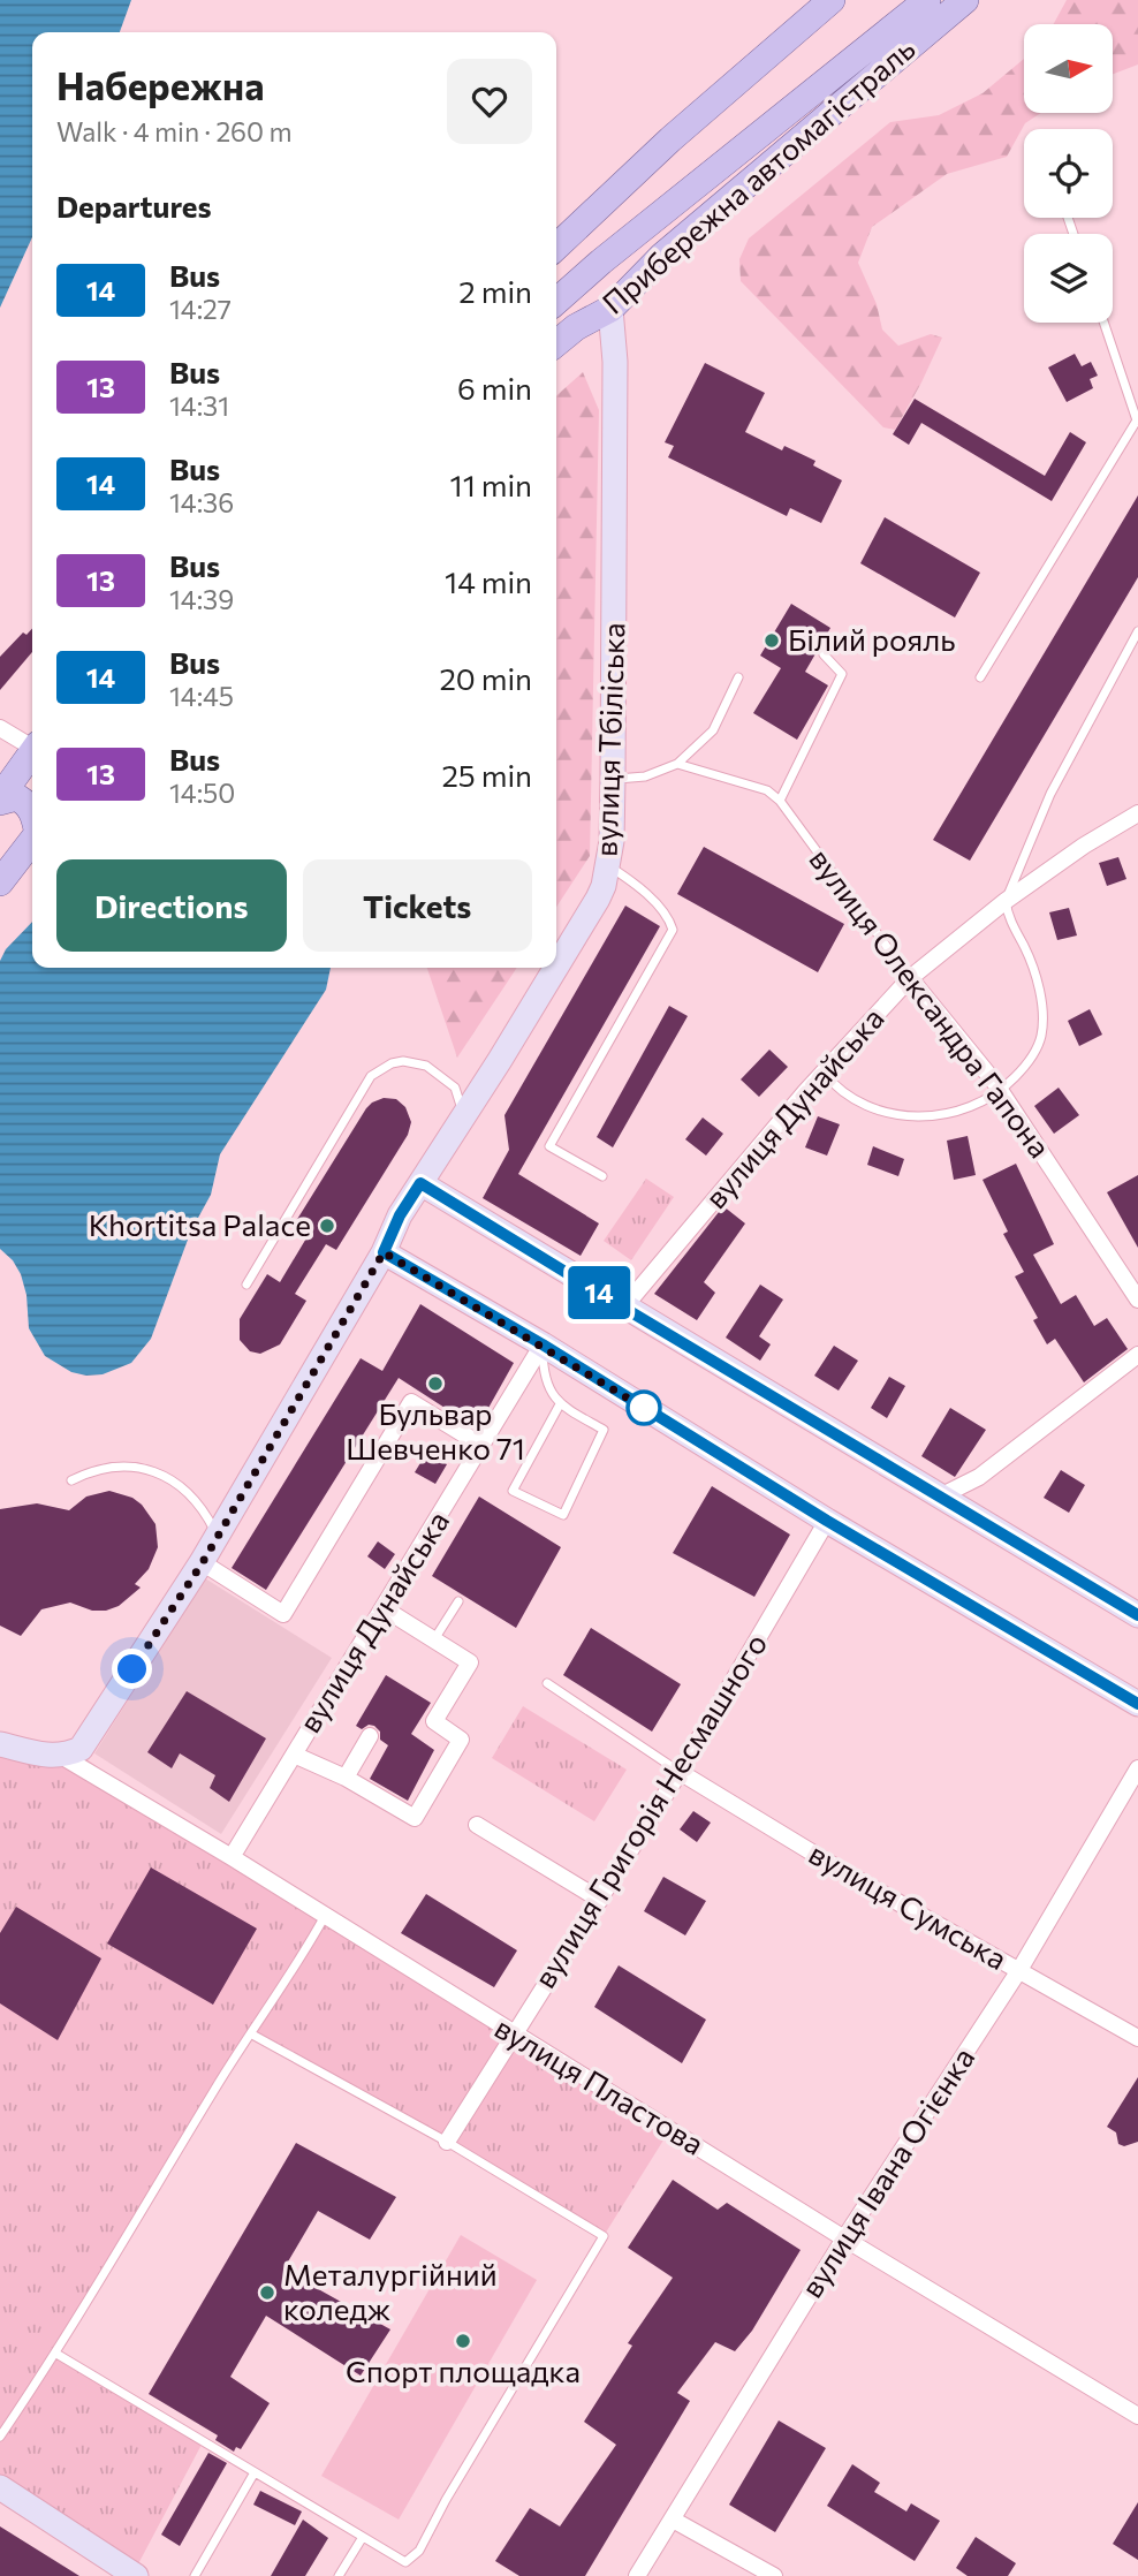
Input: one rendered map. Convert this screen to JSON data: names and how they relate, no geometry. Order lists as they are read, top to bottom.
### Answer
{
  "streets": {
    "main road": ["Прибережна автомагістраль"],
    "street": [
      "вулиця Тбіліська",
      "вулиця Олександра Гапона",
      "вулиця Дунайська",
      "вулиця Григорія Несмашного",
      "вулиця Сумська",
      "вулиця Пластова",
      "вулиця Івана Огієнка"
    ]
  },
  "crossings": [
    ["Прибережна автомагістраль", "вулиця Тбіліська"],
    ["вулиця Тбіліська", "вулиця Пластова"],
    ["вулиця Олександра Гапона", "вулиця Дунайська"],
    ["вулиця Дунайська", "вулиця Пластова"],
    ["вулиця Григорія Несмашного", "вулиця Сумська"],
    ["вулиця Григорія Несмашного", "вулиця Пластова"],
    ["вулиця Сумська", "вулиця Івана Огієнка"],
    ["вулиця Пластова", "вулиця Івана Огієнка"]
  ],
  "places": [
    "Білий рояль",
    "Khortitsa Palace",
    "Бульвар Шевченко 71",
    "Металургійний коледж",
    "Спорт площадка"
  ],
  "lines": ["bus line 14"],
  "north": "right",
  "page": {
    "on_map": "14",
    "heading": [
      ["Набережна", "Walk · 4 min · 260 m"],
      "Departures"
    ],
    "list": [
      {
        "mark": "14",
        "name": "Bus",
        "note": "14:27",
        "value": "2 min"
      },
      {
        "mark": "13",
        "name": "Bus",
        "note": "14:31",
        "value": "6 min"
      },
      {
        "mark": "14",
        "name": "Bus",
        "note": "14:36",
        "value": "11 min"
      },
      {
        "mark": "13",
        "name": "Bus",
        "note": "14:39",
        "value": "14 min"
      },
      {
        "mark": "14",
        "name": "Bus",
        "note": "14:45",
        "value": "20 min"
      },
      {
        "mark": "13",
        "name": "Bus",
        "note": "14:50",
        "value": "25 min"
      }
    ],
    "buttons": ["Directions", "Tickets"]
  }
}
